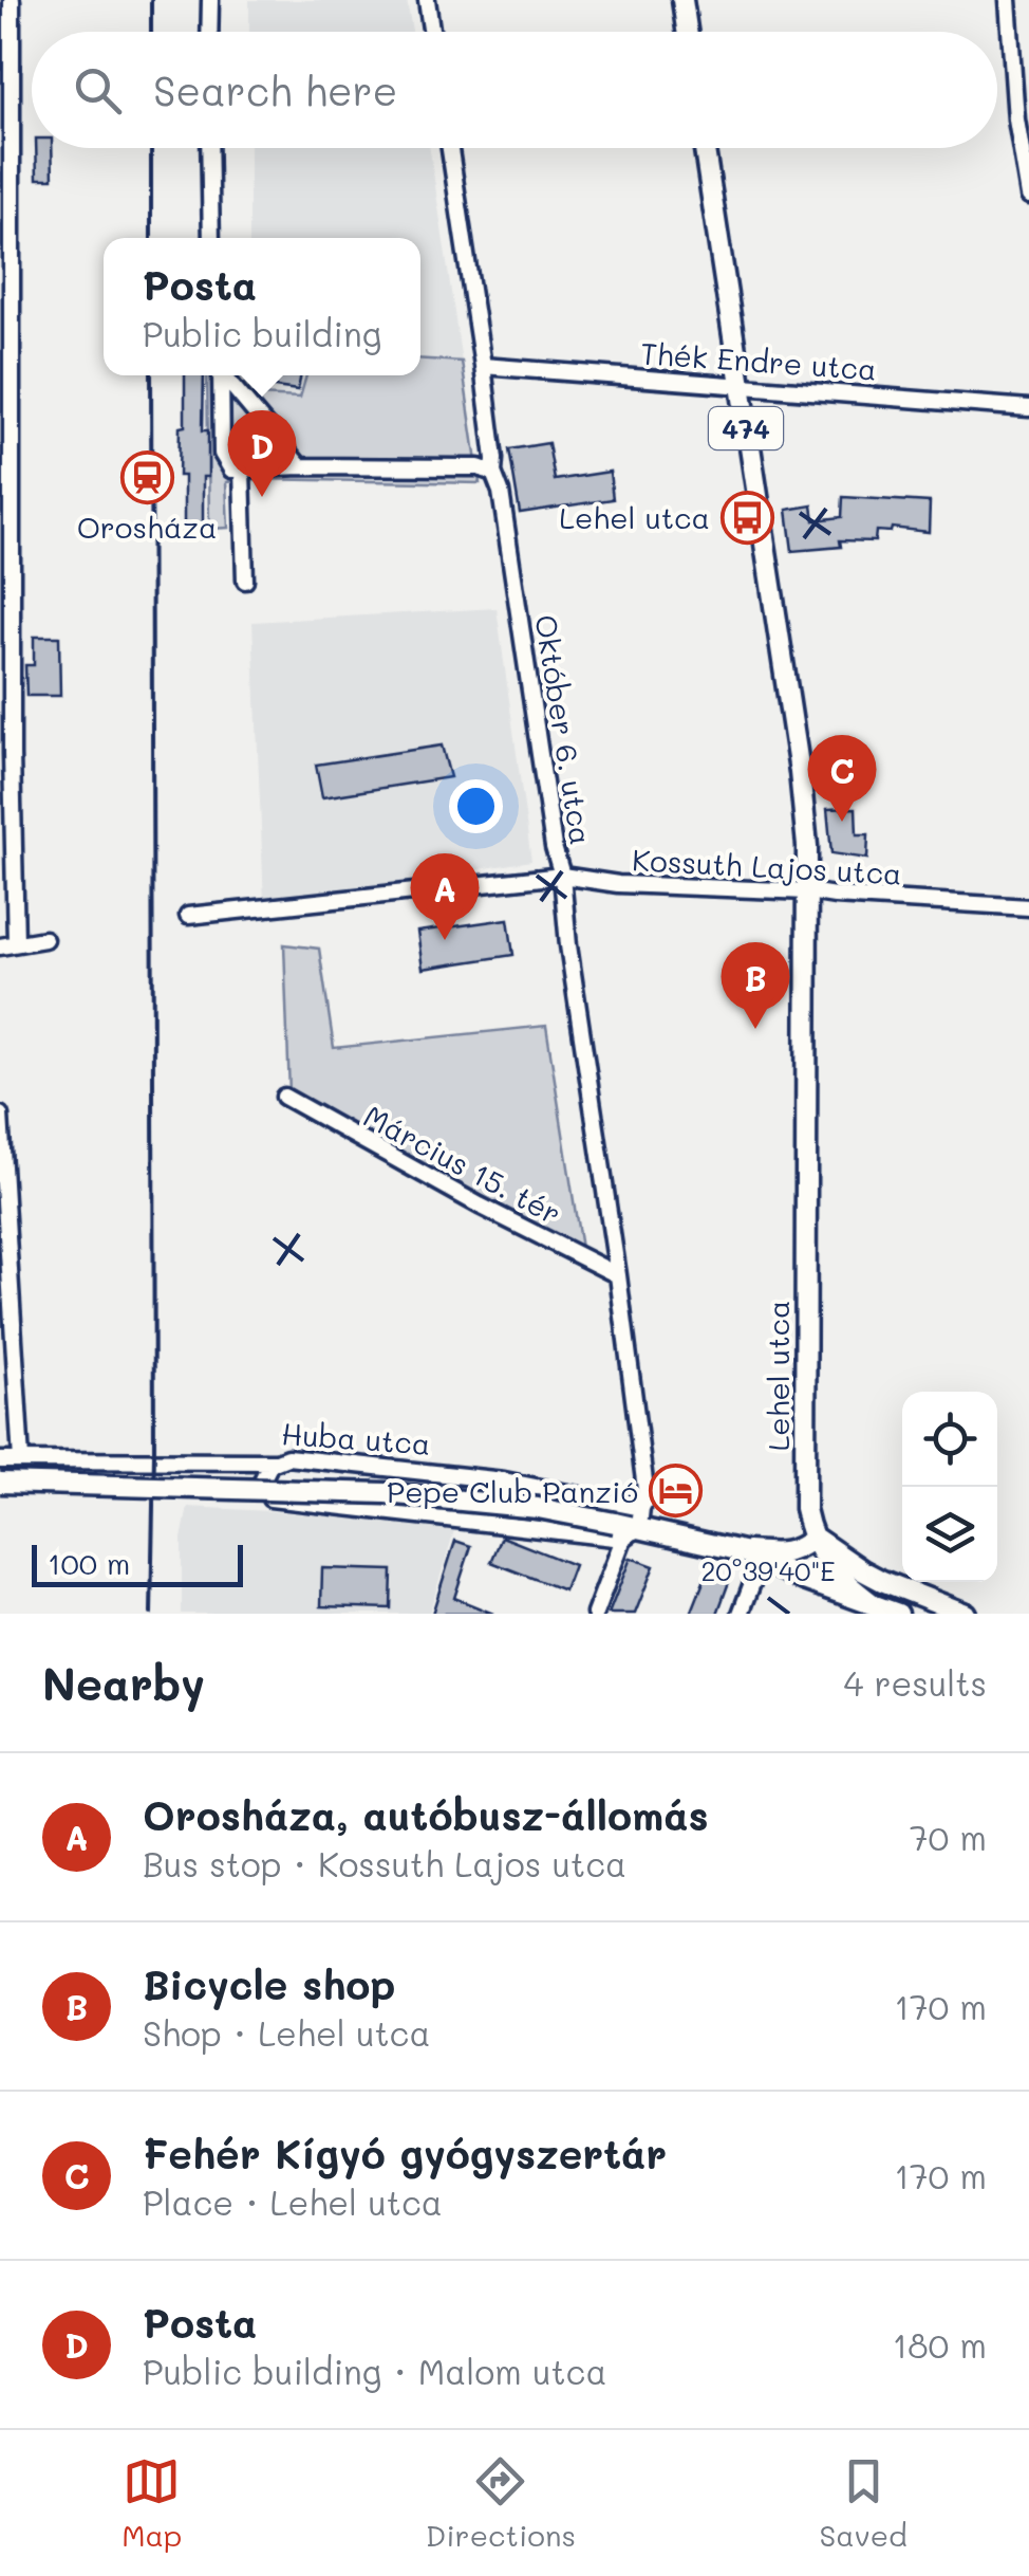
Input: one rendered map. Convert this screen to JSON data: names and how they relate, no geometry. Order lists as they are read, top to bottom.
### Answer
{
  "streets": {
    "main road": ["474", "Lehel utca", "Huba utca"],
    "street": [
      "Thék Endre utca",
      "Október 6. utca",
      "Kossuth Lajos utca",
      "Március 15. tér"
    ]
  },
  "crossings": [
    ["Thék Endre utca", "Október 6. utca"],
    ["Thék Endre utca", "Lehel utca"],
    ["Október 6. utca", "Kossuth Lajos utca"],
    ["Október 6. utca", "Március 15. tér"],
    ["Október 6. utca", "Huba utca"],
    ["Kossuth Lajos utca", "Lehel utca"],
    ["Lehel utca", "Huba utca"]
  ],
  "places": {
    "station": ["Orosháza"],
    "bus stop": ["Lehel utca"],
    "hotel": ["Pepe Club Panzió"]
  },
  "scale_bar": "100 m",
  "page": {
    "search": "Search here",
    "popup": ["Posta", "Public building"],
    "pins": [
      "D",
      "C",
      "A",
      "B"
    ],
    "scale": "100 m",
    "heading": ["Nearby", "4 results"],
    "list": [
      {
        "mark": "A",
        "name": "Orosháza, autóbusz-állomás",
        "note": "Bus stop · Kossuth Lajos utca",
        "value": "70 m"
      },
      {
        "mark": "B",
        "name": "Bicycle shop",
        "note": "Shop · Lehel utca",
        "value": "170 m"
      },
      {
        "mark": "C",
        "name": "Fehér Kígyó gyógyszertár",
        "note": "Place · Lehel utca",
        "value": "170 m"
      },
      {
        "mark": "D",
        "name": "Posta",
        "note": "Public building · Malom utca",
        "value": "180 m"
      }
    ],
    "nav": ["Map", "Directions", "Saved"]
  },
  "coordinates": ["20°39'40\"E"]
}
